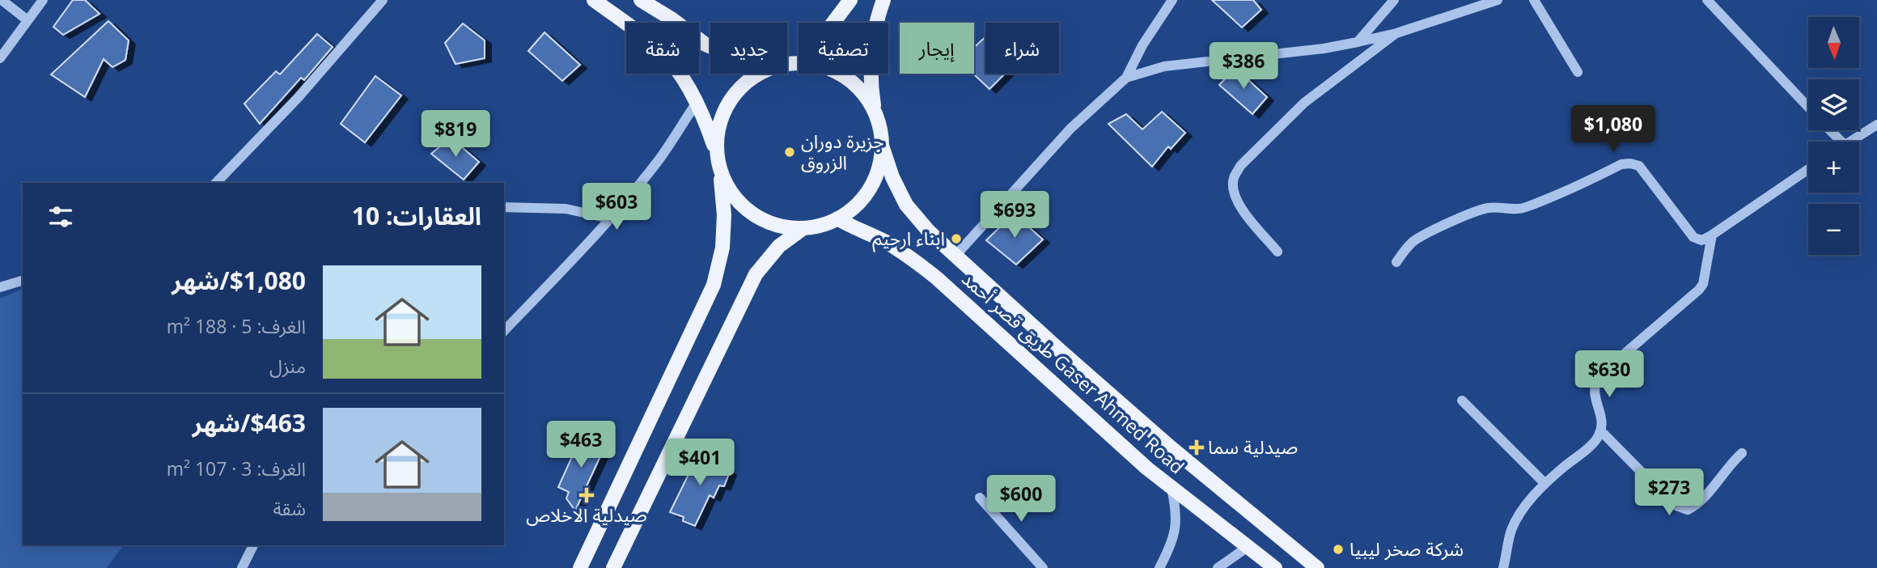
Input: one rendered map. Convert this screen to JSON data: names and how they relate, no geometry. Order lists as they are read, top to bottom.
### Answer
{
  "streets": {
    "main road": ["طريق قصر أحمد Gaser Ahmed Road"]
  },
  "places": {
    "other": ["جزيرة دوران الزروق", "ابناء ارحيم", "شركة صخر ليبيا"],
    "health": ["صيدلية سما", "صيدلية الاخلاص"]
  },
  "north": "bottom",
  "page": {
    "map_buttons": ["+", "−"],
    "chip": [
      "شراء",
      "إيجار",
      "تصفية",
      "جديد",
      "شقة"
    ],
    "price": [
      "$386",
      "$1,080",
      "$819",
      "$603",
      "$693",
      "$630",
      "$463",
      "$401",
      "$273",
      "$600"
    ],
    "heading": "العقارات: 10",
    "list": [
      {
        "name": "$1,080/شهر",
        "note": "الغرف: 5 · 188 m² · منزل"
      },
      {
        "name": "$463/شهر",
        "note": "الغرف: 3 · 107 m² · شقة"
      }
    ]
  }
}
